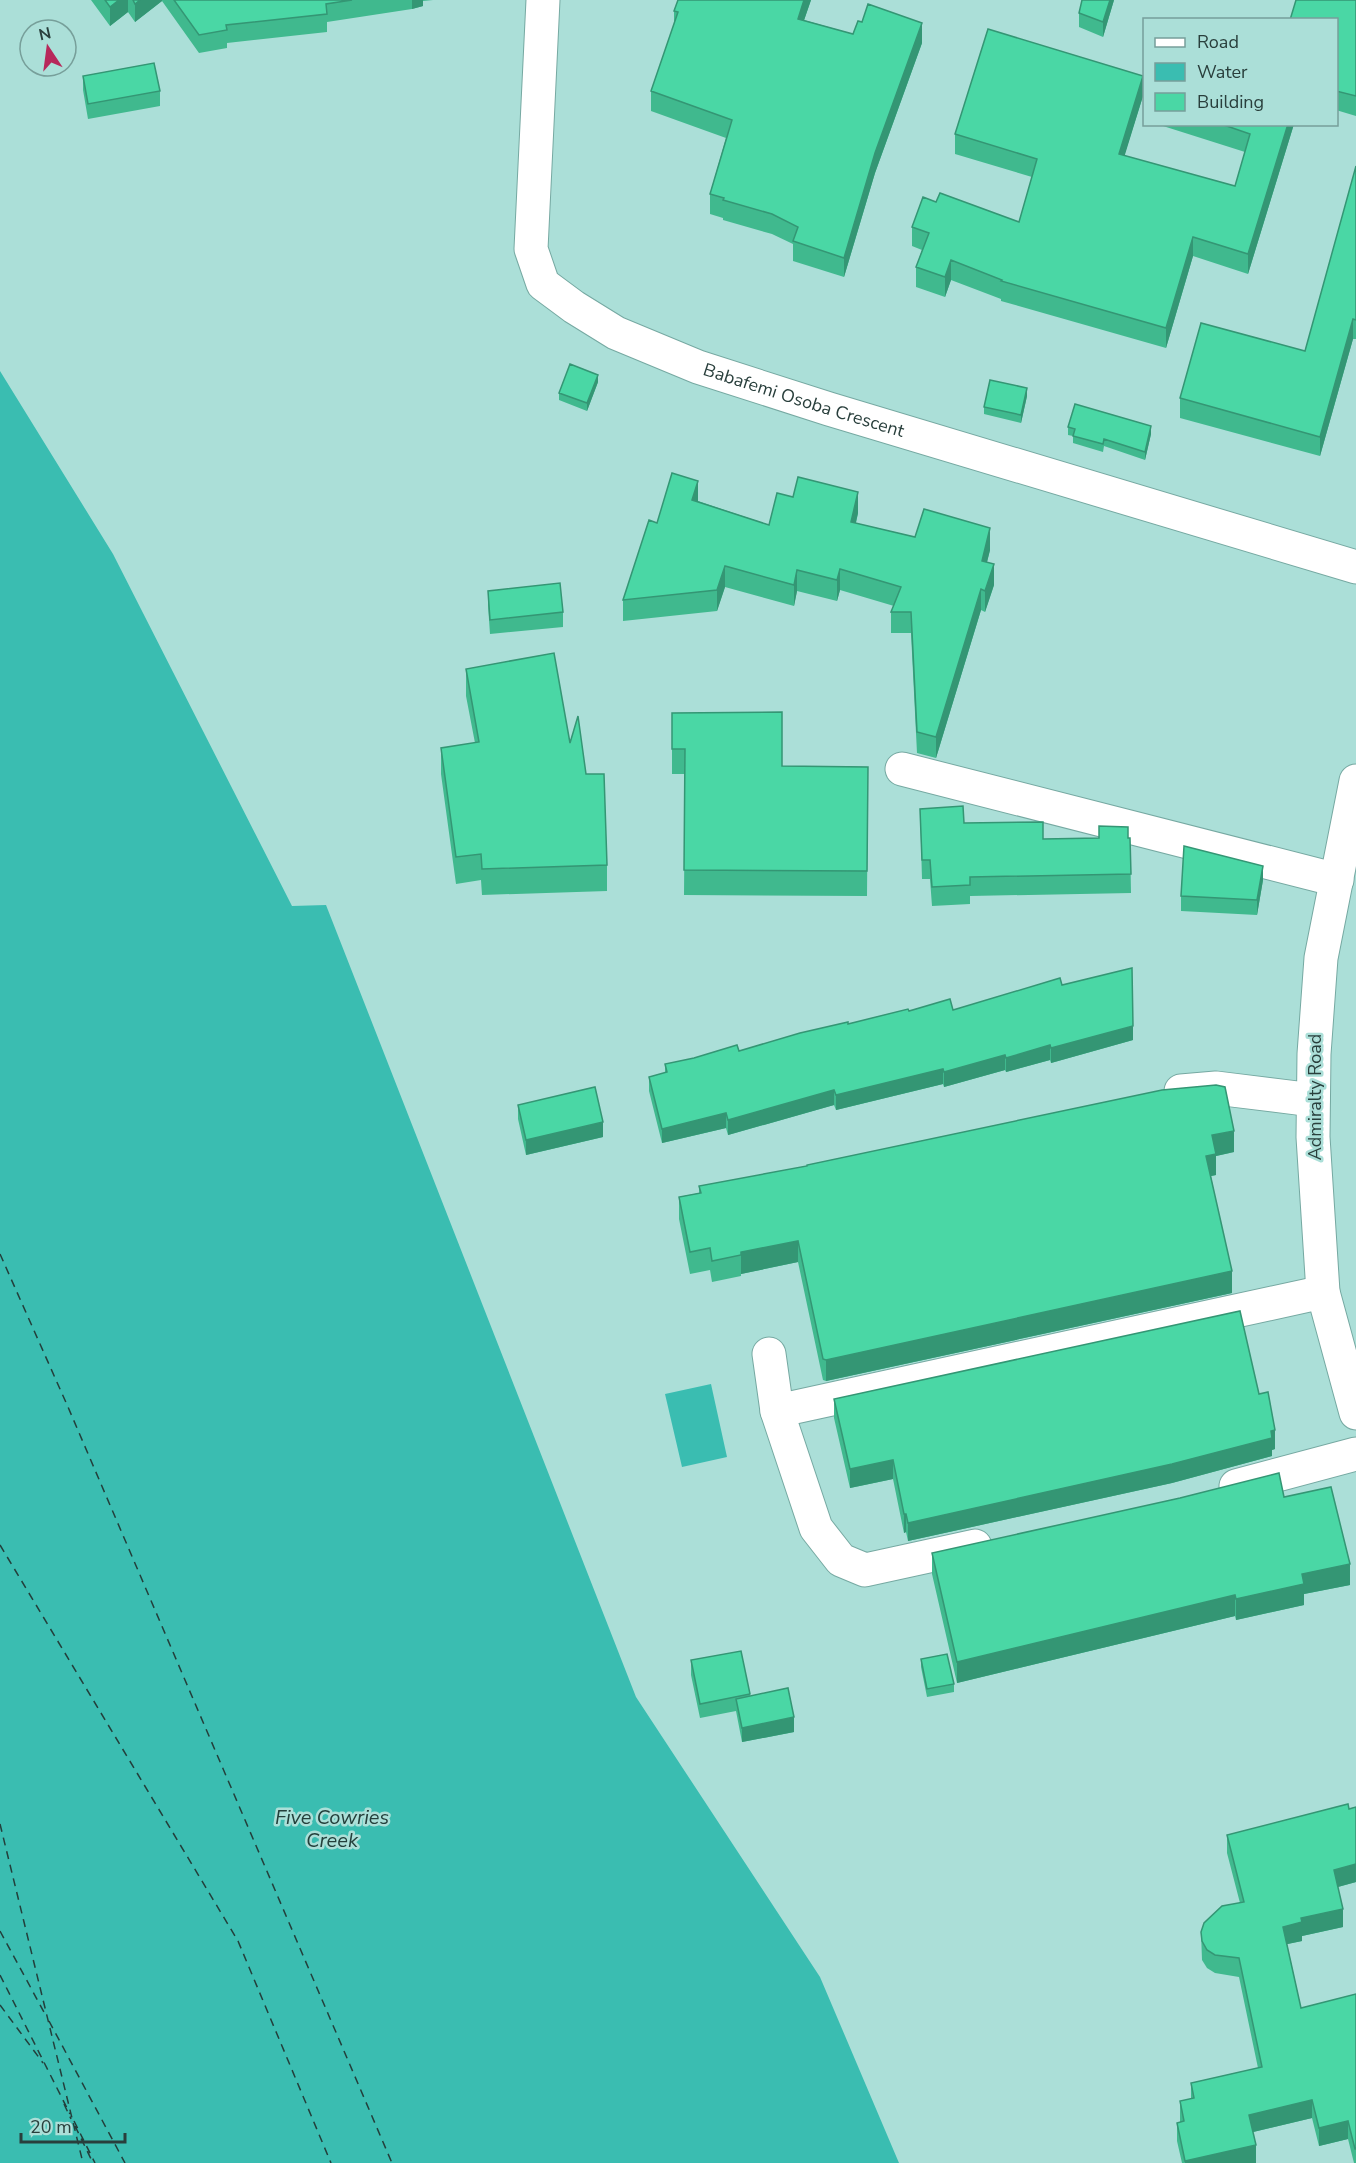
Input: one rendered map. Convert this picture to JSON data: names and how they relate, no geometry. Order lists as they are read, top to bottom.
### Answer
{
  "streets": {
    "street": ["Babafemi Osoba Crescent", "Admiralty Road"]
  },
  "water": ["Five Cowries Creek"],
  "legend": ["Road", "Water", "Building"],
  "scale_bar": "20 m",
  "north": "top"
}
